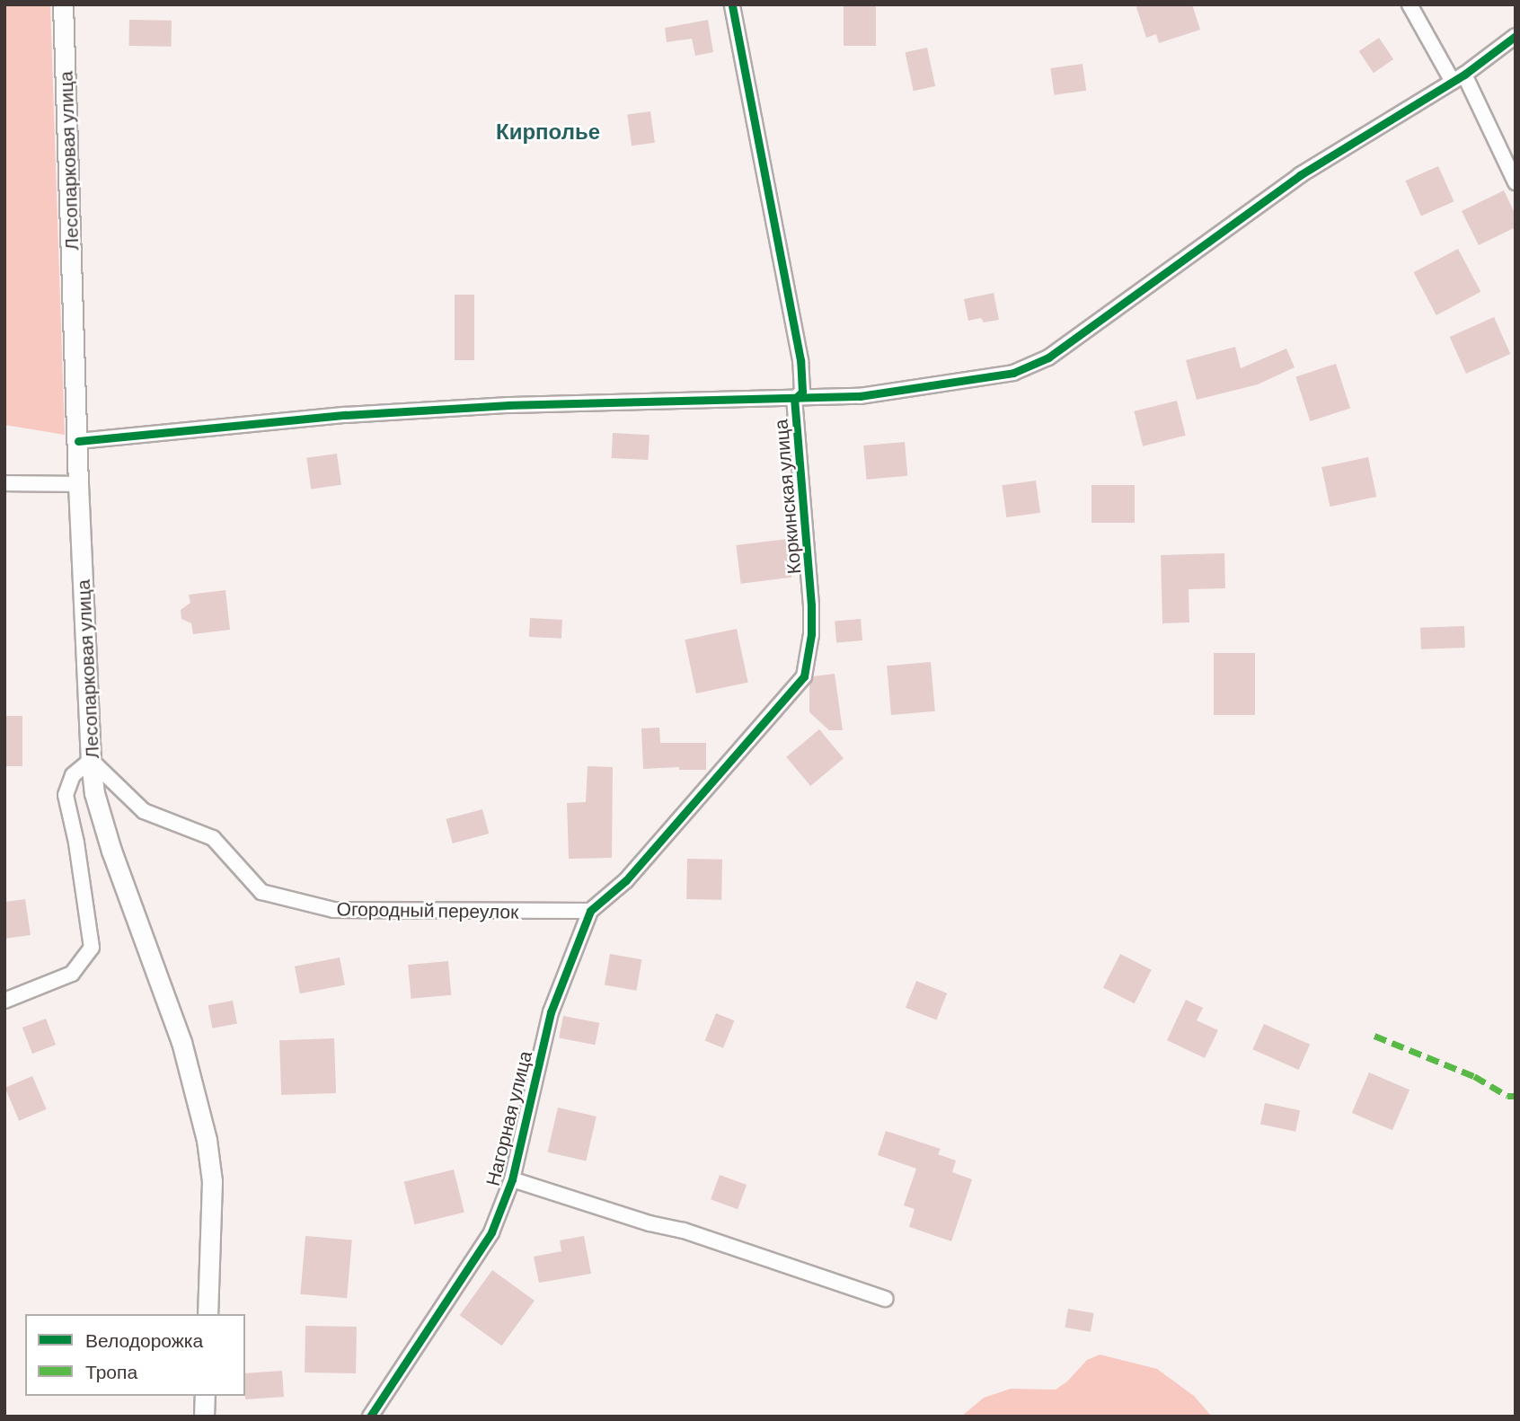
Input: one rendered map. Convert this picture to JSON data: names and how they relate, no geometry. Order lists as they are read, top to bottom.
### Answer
{
  "streets": {
    "street": [
      "Лесопарковая улица",
      "Коркинская улица",
      "Огородный переулок",
      "Нагорная улица"
    ]
  },
  "crossings": [
    ["Лесопарковая улица", "Огородный переулок"],
    ["Коркинская улица", "Огородный переулок"],
    ["Коркинская улица", "Нагорная улица"],
    ["Огородный переулок", "Нагорная улица"]
  ],
  "districts": ["Кирполье"],
  "legend": ["Велодорожка", "Тропа"]
}
